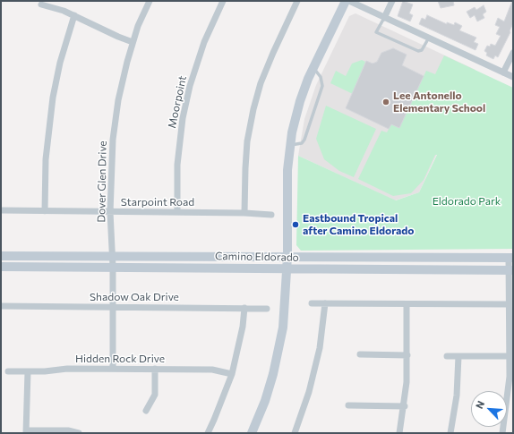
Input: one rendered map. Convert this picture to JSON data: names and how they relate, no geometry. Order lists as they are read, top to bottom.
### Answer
{
  "streets": {
    "main road": ["Camino Eldorado"],
    "street": [
      "Moorpoint",
      "Dover Glen Drive",
      "Starpoint Road",
      "Shadow Oak Drive",
      "Hidden Rock Drive"
    ]
  },
  "crossings": [
    ["Moorpoint", "Starpoint Road"],
    ["Dover Glen Drive", "Starpoint Road"],
    ["Dover Glen Drive", "Camino Eldorado"],
    ["Dover Glen Drive", "Shadow Oak Drive"],
    ["Dover Glen Drive", "Hidden Rock Drive"]
  ],
  "parks": ["Eldorado Park"],
  "places": ["Lee Antonello Elementary School", "Eastbound Tropical after Camino Eldorado"],
  "north": "top left"
}
